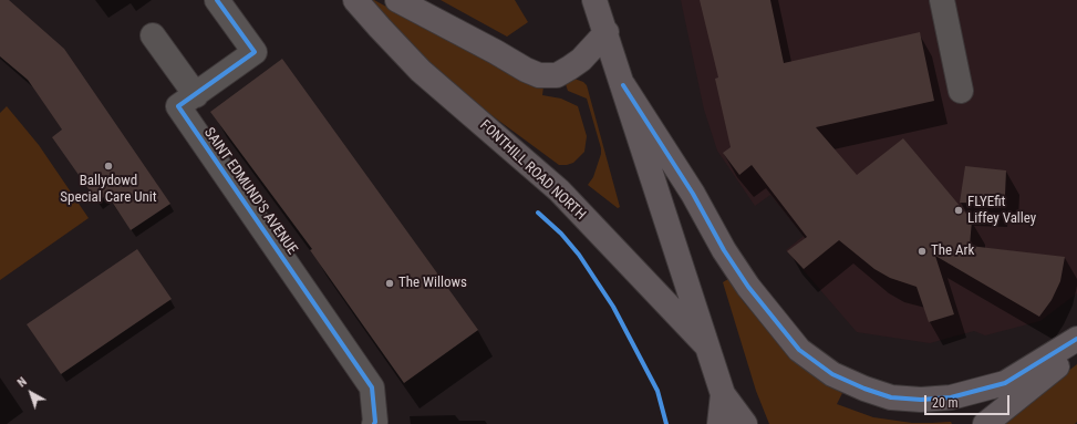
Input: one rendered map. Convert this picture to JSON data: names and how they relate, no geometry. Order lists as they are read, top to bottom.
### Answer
{
  "streets": {
    "main road": ["FONTHILL ROAD NORTH"],
    "street": ["SAINT EDMUND'S AVENUE"]
  },
  "places": [
    "Ballydowd Special Care Unit",
    "FLYEfit Liffey Valley",
    "The Ark",
    "The Willows"
  ],
  "scale_bar": "20 m",
  "north": "top left"
}
